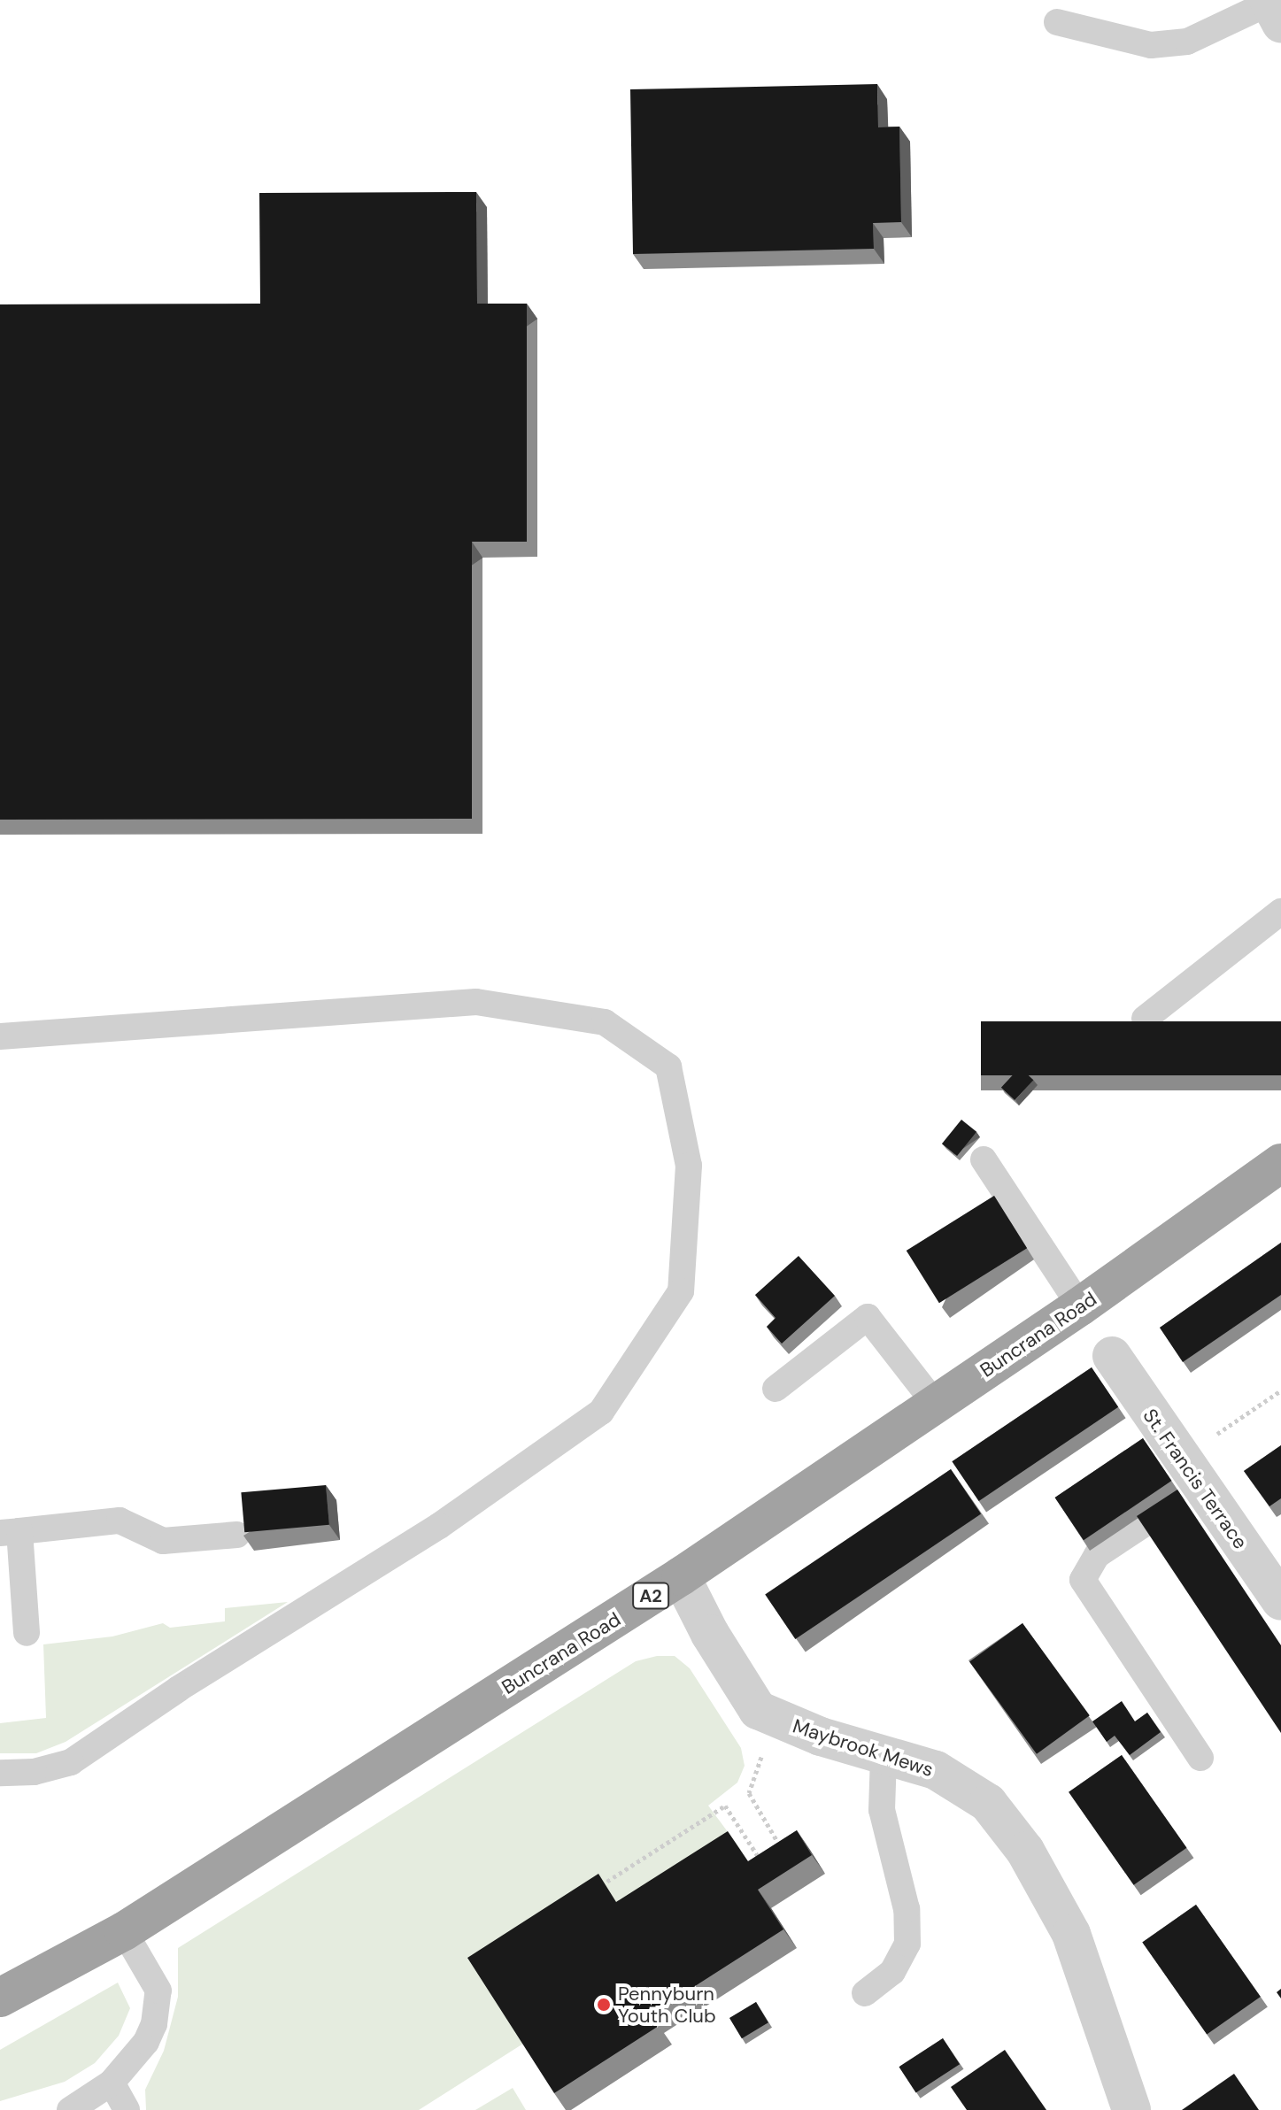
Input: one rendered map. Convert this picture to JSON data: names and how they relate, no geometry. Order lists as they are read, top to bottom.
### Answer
{
  "streets": {
    "highway": ["Buncrana Road", "A2"],
    "street": ["St. Francis Terrace", "Maybrook Mews"]
  },
  "places": ["Pennyburn Youth Club"]
}
